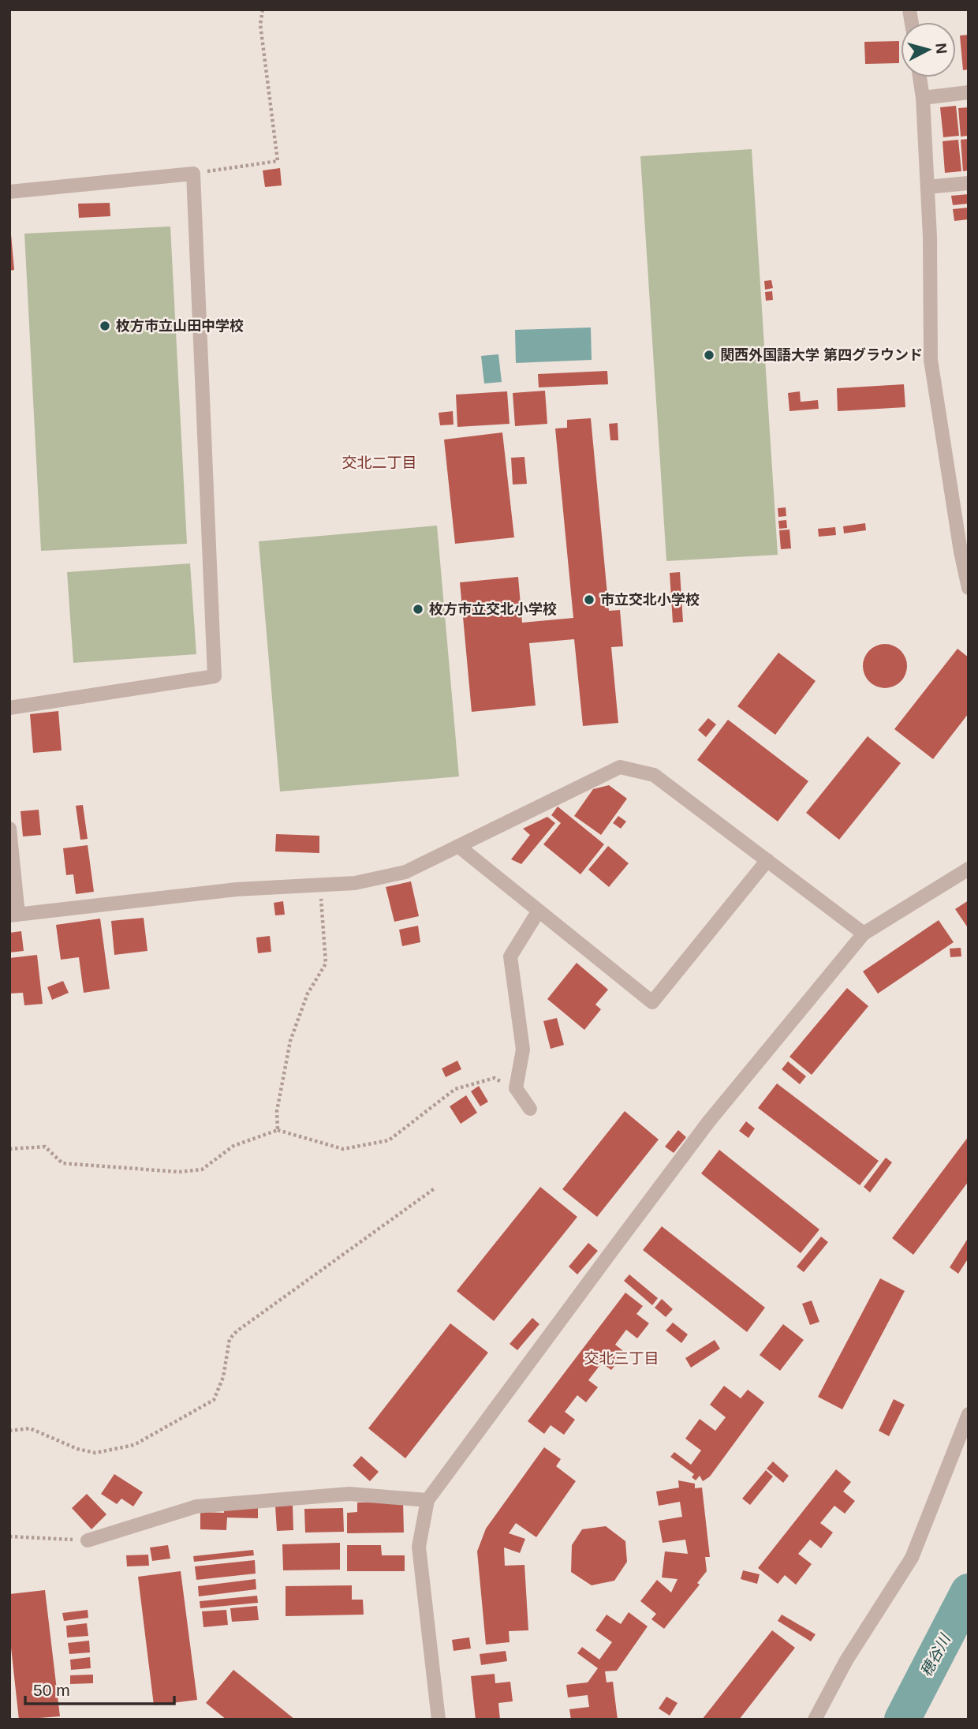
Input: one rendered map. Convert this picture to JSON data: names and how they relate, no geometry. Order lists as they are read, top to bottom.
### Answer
{
  "districts": ["交北二丁目", "交北三丁目"],
  "water": ["穂谷川"],
  "places": [
    "枚方市立山田中学校",
    "関西外国語大学 第四グラウンド",
    "市立交北小学校",
    "枚方市立交北小学校"
  ],
  "scale_bar": "50 m",
  "north": "right"
}
